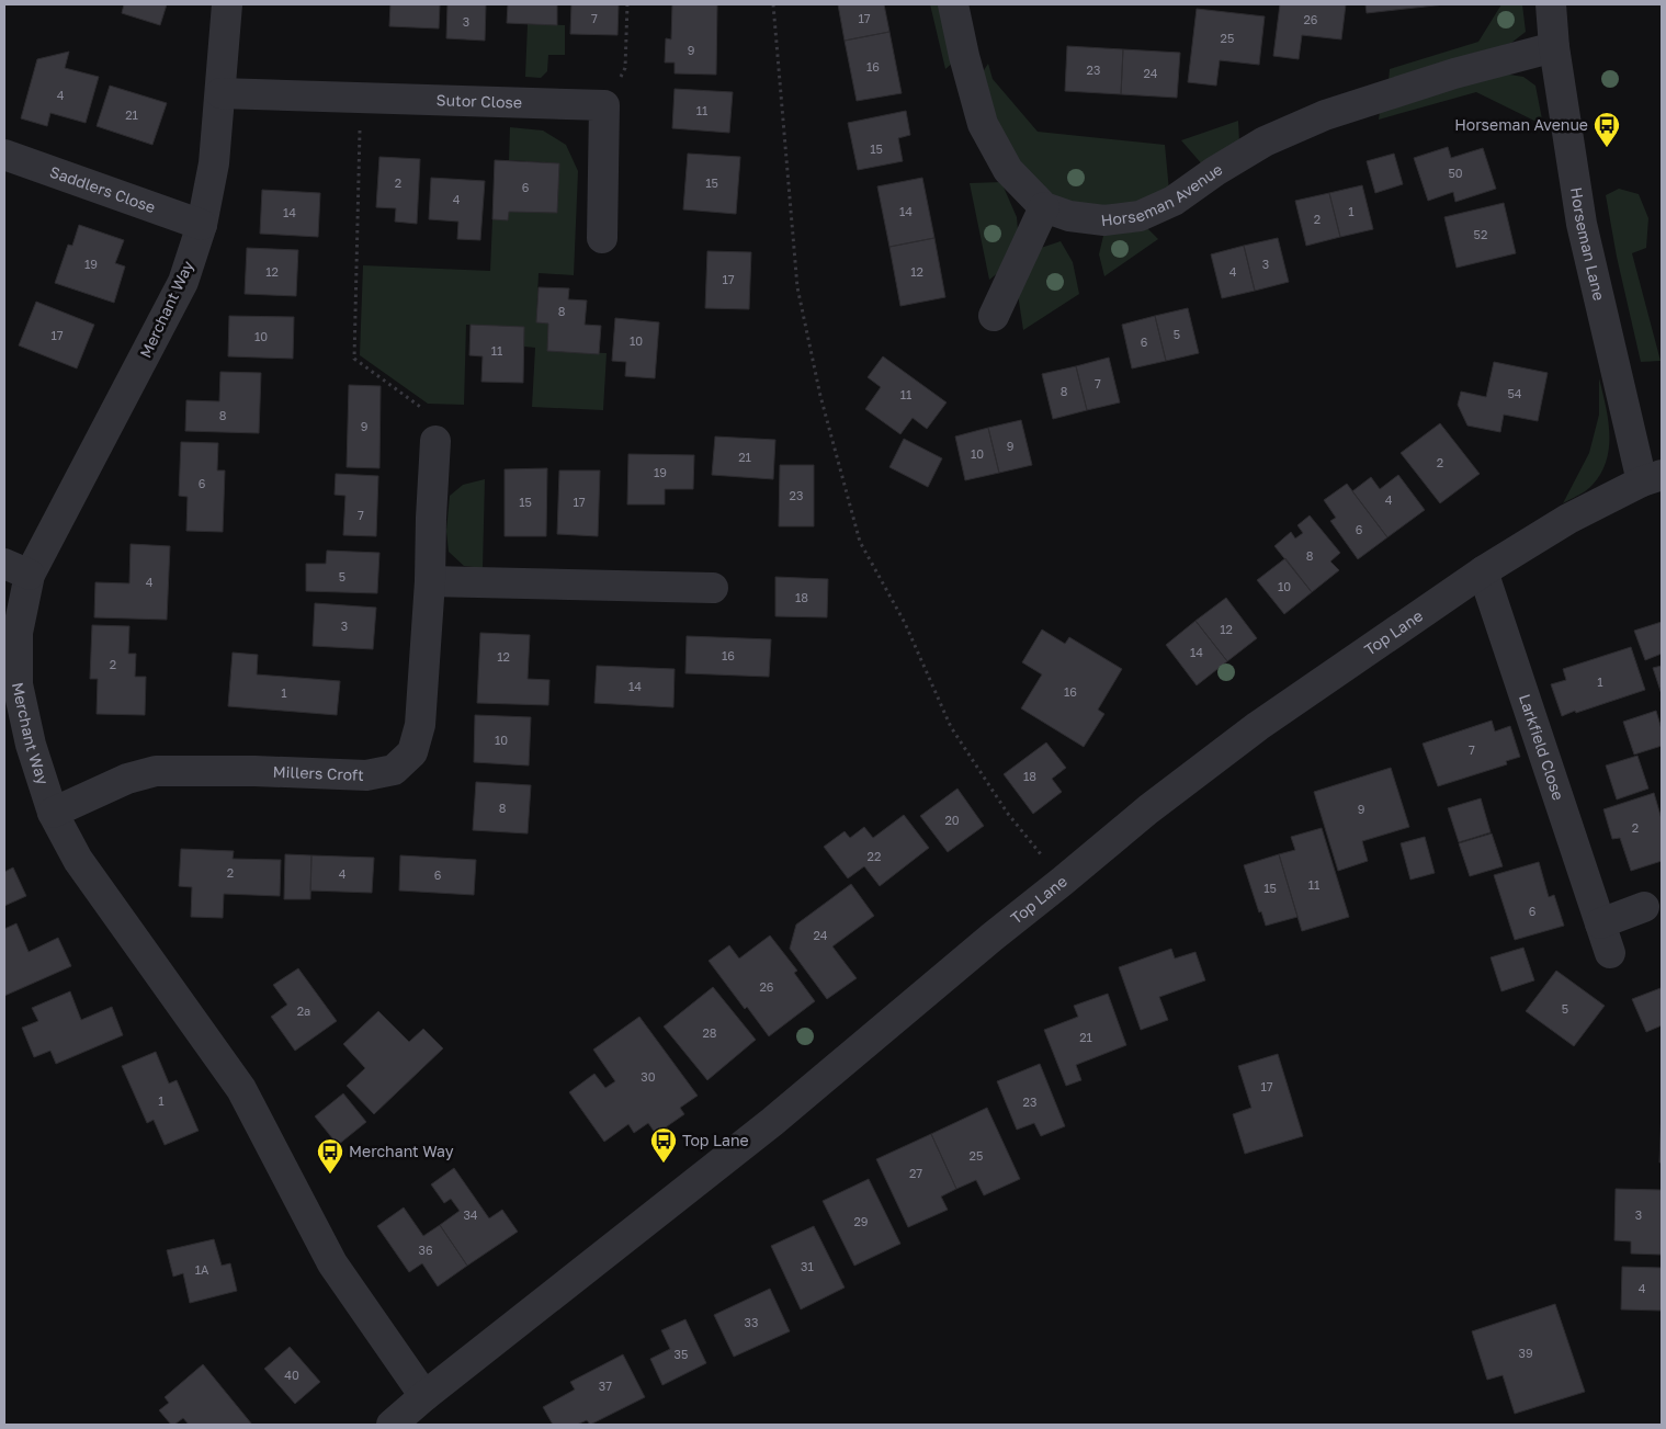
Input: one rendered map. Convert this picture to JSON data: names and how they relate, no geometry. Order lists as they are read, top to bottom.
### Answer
{
  "streets": {
    "street": [
      "Sutor Close",
      "Saddlers Close",
      "Horseman Avenue",
      "Horseman Lane",
      "Merchant Way",
      "Top Lane",
      "Larkfield Close",
      "Millers Croft"
    ]
  },
  "crossings": [
    ["Sutor Close", "Merchant Way"],
    ["Saddlers Close", "Merchant Way"],
    ["Horseman Avenue", "Horseman Lane"],
    ["Horseman Lane", "Top Lane"],
    ["Merchant Way", "Top Lane"],
    ["Merchant Way", "Millers Croft"],
    ["Top Lane", "Larkfield Close"]
  ],
  "places": {
    "bus stop": ["Horseman Avenue", "Top Lane", "Merchant Way"]
  },
  "house_numbers": [
    "7",
    "17",
    "26",
    "3",
    "25",
    "9",
    "16",
    "23",
    "24",
    "4",
    "11",
    "21",
    "15",
    "50",
    "2",
    "15",
    "6",
    "4",
    "14",
    "1",
    "14",
    "2",
    "52",
    "19",
    "3",
    "12",
    "12",
    "4",
    "17",
    "8",
    "5",
    "17",
    "10",
    "10",
    "6",
    "11",
    "7",
    "8",
    "54",
    "11",
    "8",
    "9",
    "9",
    "10",
    "21",
    "2",
    "19",
    "6",
    "23",
    "4",
    "15",
    "17",
    "7",
    "6",
    "8",
    "5",
    "4",
    "10",
    "18",
    "3",
    "12",
    "14",
    "16",
    "12",
    "2",
    "1",
    "14",
    "16",
    "1",
    "10",
    "7",
    "18",
    "8",
    "9",
    "20",
    "2",
    "22",
    "2",
    "4",
    "6",
    "11",
    "15",
    "6",
    "24",
    "26",
    "5",
    "2a",
    "28",
    "21",
    "30",
    "17",
    "1",
    "23",
    "25",
    "27",
    "34",
    "3",
    "29",
    "36",
    "31",
    "1A",
    "4",
    "33",
    "39",
    "35",
    "40",
    "37"
  ]
}
